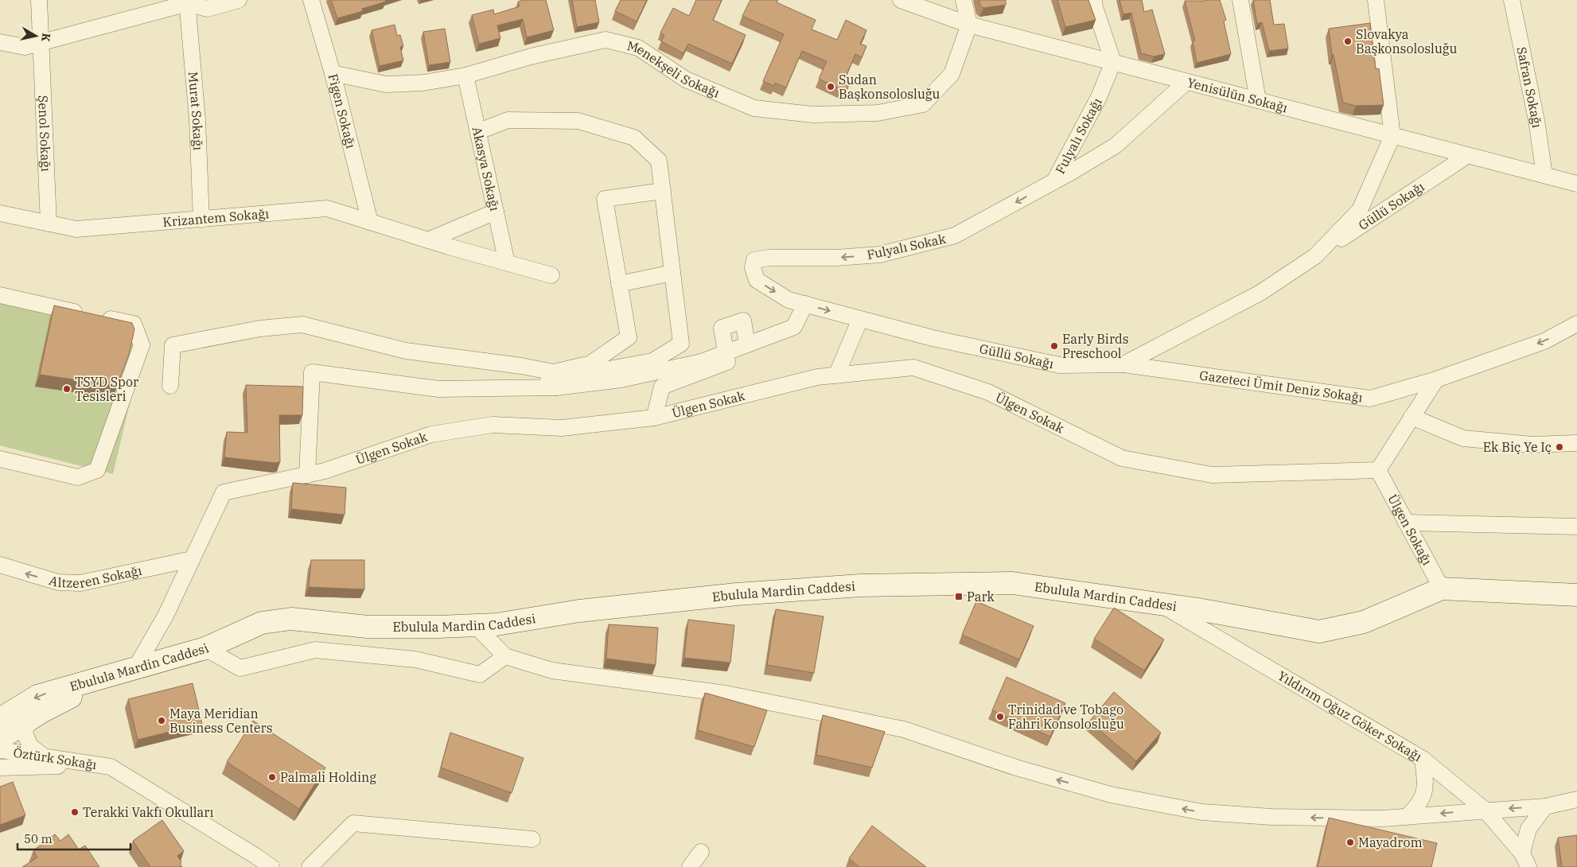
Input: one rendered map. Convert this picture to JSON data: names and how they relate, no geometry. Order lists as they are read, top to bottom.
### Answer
{
  "streets": {
    "street": [
      "Menekşeli Sokağı",
      "Safran Sokağı",
      "Yenisülün Sokağı",
      "Figen Sokağı",
      "Murat Sokağı",
      "Şenol Sokağı",
      "Fulyalı Sokağı",
      "Akasya Sokağı",
      "Güllü Sokağı",
      "Krizantem Sokağı",
      "Fulyalı Sokak",
      "Gazeteci Ümit Deniz Sokağı",
      "Ülgen Sokak",
      "Ülgen Sokağı",
      "Altzeren Sokağı",
      "Ebulula Mardin Caddesi",
      "Yıldırım Oğuz Göker Sokağı",
      "Öztürk Sokağı"
    ]
  },
  "crossings": [
    ["Menekşeli Sokağı", "Yenisülün Sokağı"],
    ["Menekşeli Sokağı", "Figen Sokağı"],
    ["Menekşeli Sokağı", "Akasya Sokağı"],
    ["Safran Sokağı", "Yenisülün Sokağı"],
    ["Yenisülün Sokağı", "Fulyalı Sokağı"],
    ["Yenisülün Sokağı", "Güllü Sokağı"],
    ["Figen Sokağı", "Krizantem Sokağı"],
    ["Murat Sokağı", "Krizantem Sokağı"],
    ["Şenol Sokağı", "Krizantem Sokağı"],
    ["Fulyalı Sokağı", "Fulyalı Sokak"],
    ["Akasya Sokağı", "Krizantem Sokağı"],
    ["Güllü Sokağı", "Fulyalı Sokak"],
    ["Güllü Sokağı", "Gazeteci Ümit Deniz Sokağı"],
    ["Ülgen Sokak", "Ülgen Sokağı"],
    ["Ülgen Sokak", "Altzeren Sokağı"],
    ["Ülgen Sokak", "Ebulula Mardin Caddesi"],
    ["Ülgen Sokağı", "Ebulula Mardin Caddesi"],
    ["Ebulula Mardin Caddesi", "Yıldırım Oğuz Göker Sokağı"]
  ],
  "places": {
    "other": [
      "Slovakya Başkonsolosluğu",
      "Sudan Başkonsolosluğu",
      "Early Birds Preschool",
      "TSYD Spor Tesisleri",
      "Ek Biç Ye Iç",
      "Trinidad ve Tobago Fahri Konsolosluğu",
      "Maya Meridian Business Centers",
      "Palmali Holding",
      "Terakki Vakfı Okulları",
      "Mayadrom"
    ],
    "transit": ["Park"]
  },
  "scale_bar": "50 m",
  "north": "right"
}
